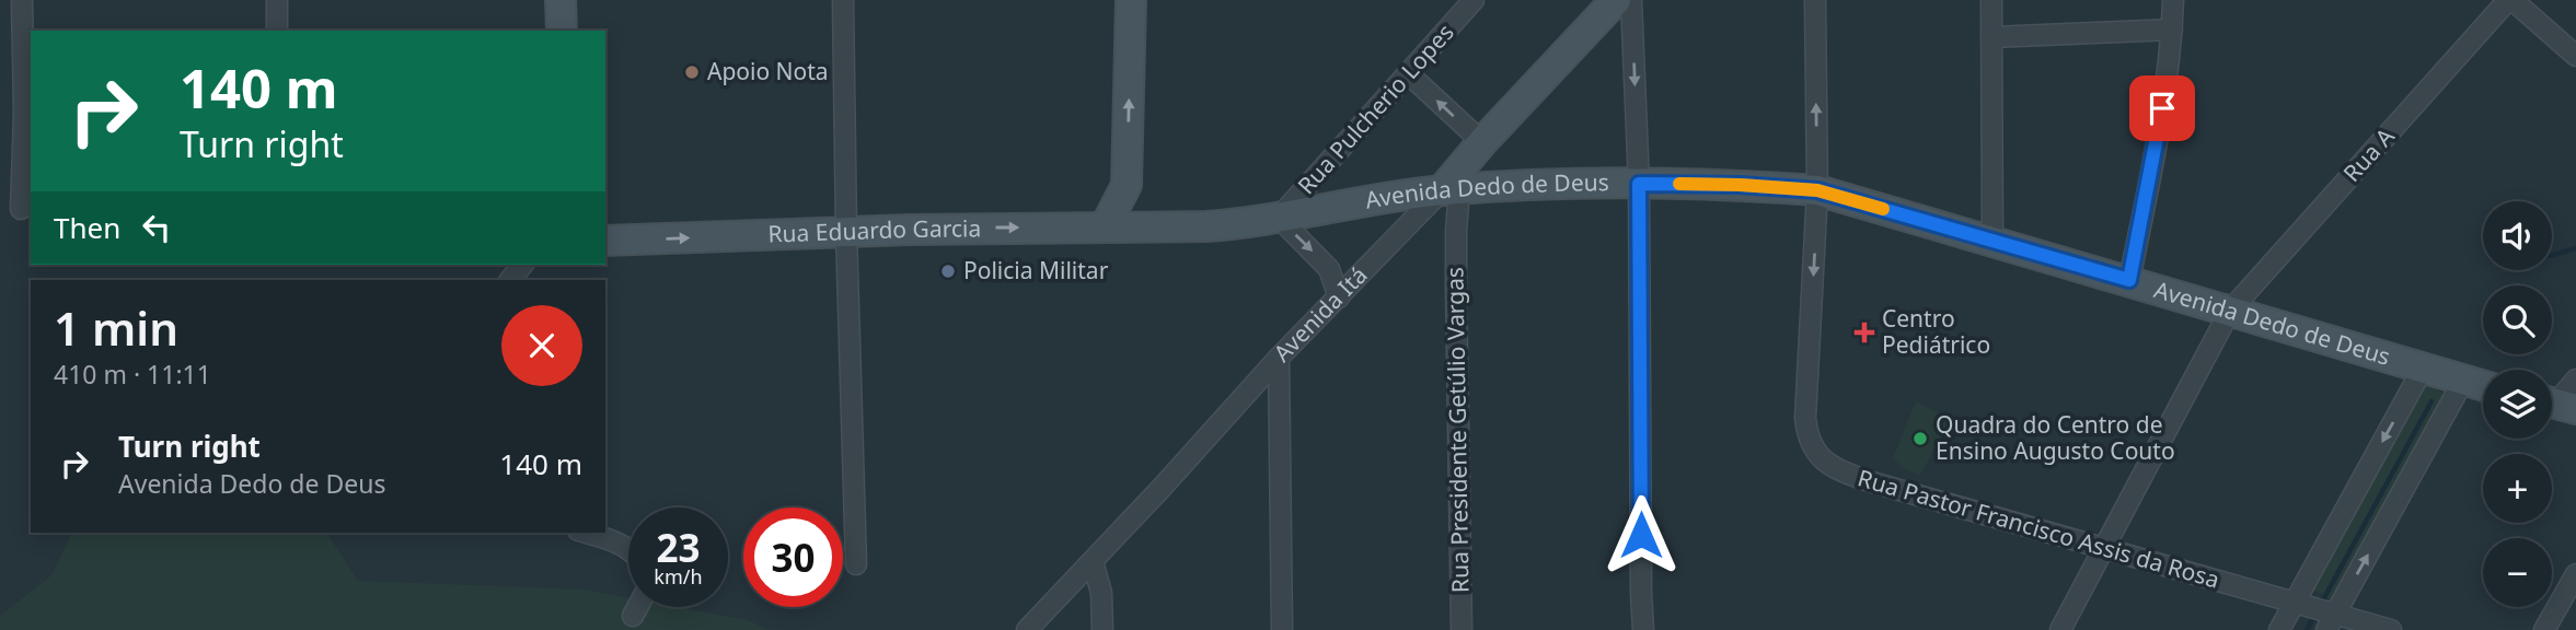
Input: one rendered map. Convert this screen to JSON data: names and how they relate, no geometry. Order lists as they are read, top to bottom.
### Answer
{
  "streets": {
    "main road": ["Avenida Dedo de Deus", "Rua Eduardo Garcia", "Avenida Itá"],
    "street": [
      "Rua Pulcherio Lopes",
      "Rua A",
      "Rua Presidente Getúlio Vargas",
      "Rua Pastor Francisco Assis da Rosa"
    ]
  },
  "crossings": [
    ["Rua Pulcherio Lopes", "Avenida Dedo de Deus"],
    ["Rua A", "Avenida Dedo de Deus"],
    ["Rua A", "Rua Pastor Francisco Assis da Rosa"],
    ["Avenida Dedo de Deus", "Rua Eduardo Garcia"],
    ["Avenida Dedo de Deus", "Avenida Itá"],
    ["Avenida Dedo de Deus", "Rua Presidente Getúlio Vargas"],
    ["Avenida Dedo de Deus", "Rua Pastor Francisco Assis da Rosa"],
    ["Avenida Itá", "Rua Presidente Getúlio Vargas"]
  ],
  "one_way": ["Rua Eduardo Garcia"],
  "places": {
    "other": ["Apoio Nota", "Policia Militar", "Quadra do Centro de Ensino Augusto Couto"],
    "health": ["Centro Pediátrico"]
  },
  "page": {
    "turn": ["140 m", "Turn right"],
    "then": "Then",
    "map_buttons": ["+", "−"],
    "heading": ["1 min", "410 m · 11:11"],
    "list": [
      {
        "name": "Turn right",
        "note": "Avenida Dedo de Deus",
        "value": "140 m"
      }
    ],
    "speed": "23 km/h",
    "limit": "30"
  }
}
